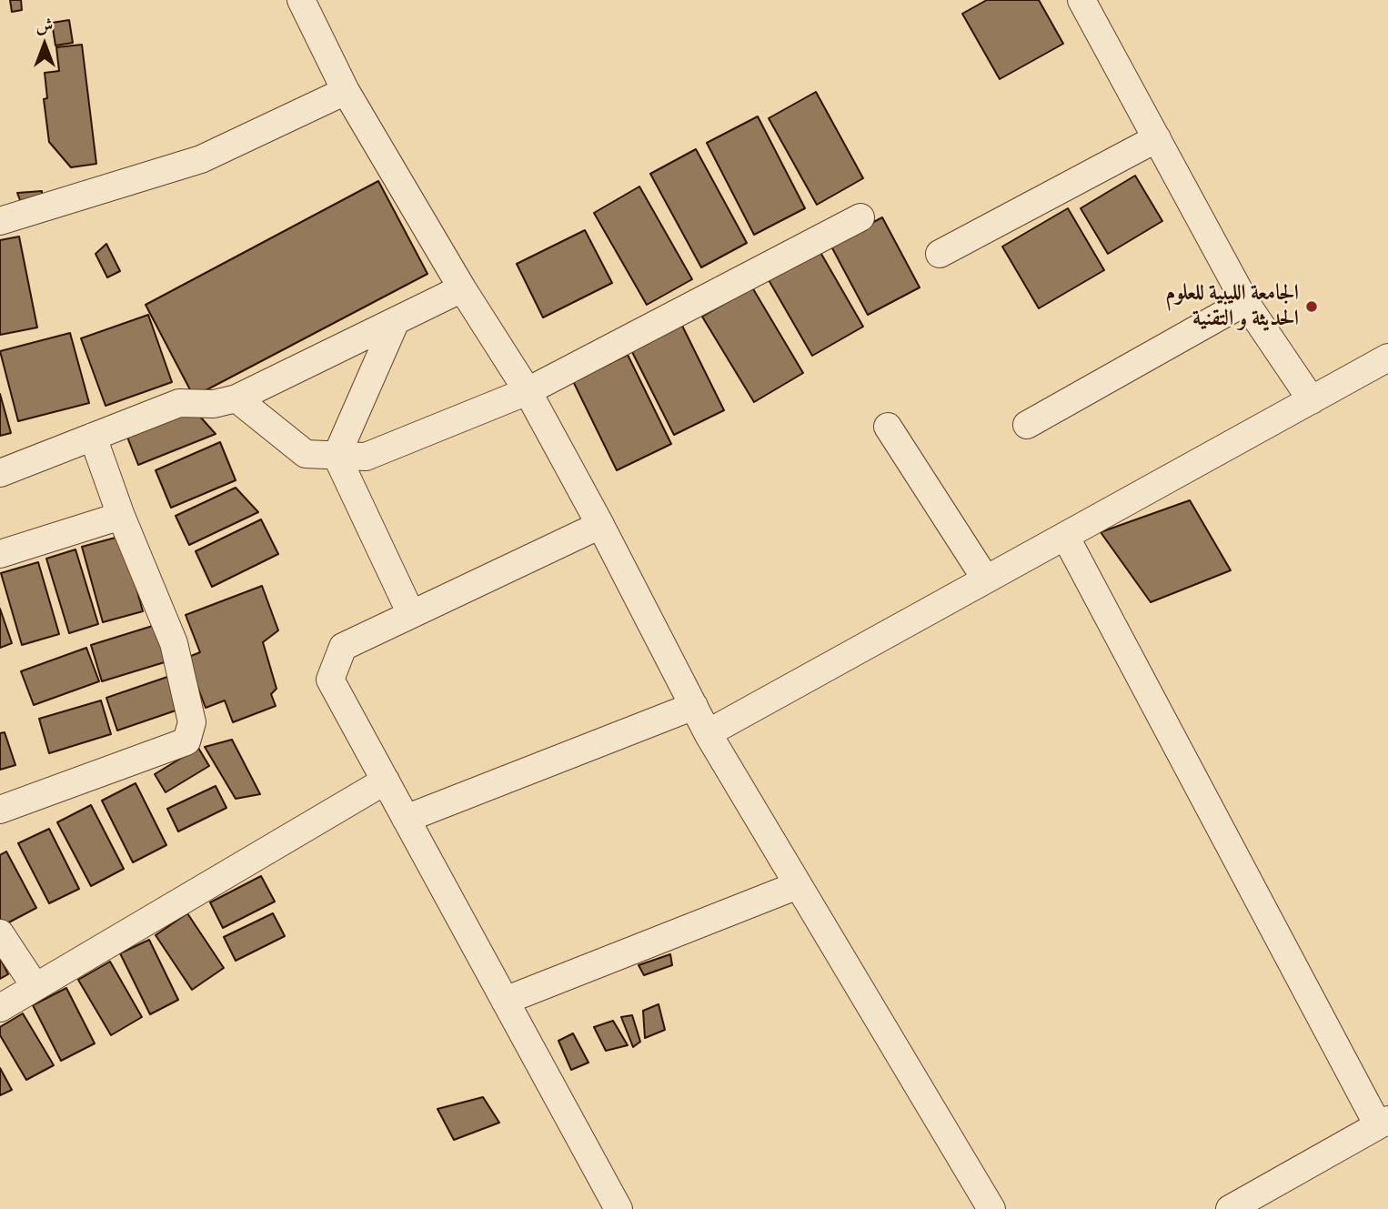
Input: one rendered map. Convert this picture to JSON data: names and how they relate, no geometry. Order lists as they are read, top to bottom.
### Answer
{
  "places": ["الجامعة الليبية للعلوم الحديثة و التقنية"],
  "north": "top"
}
